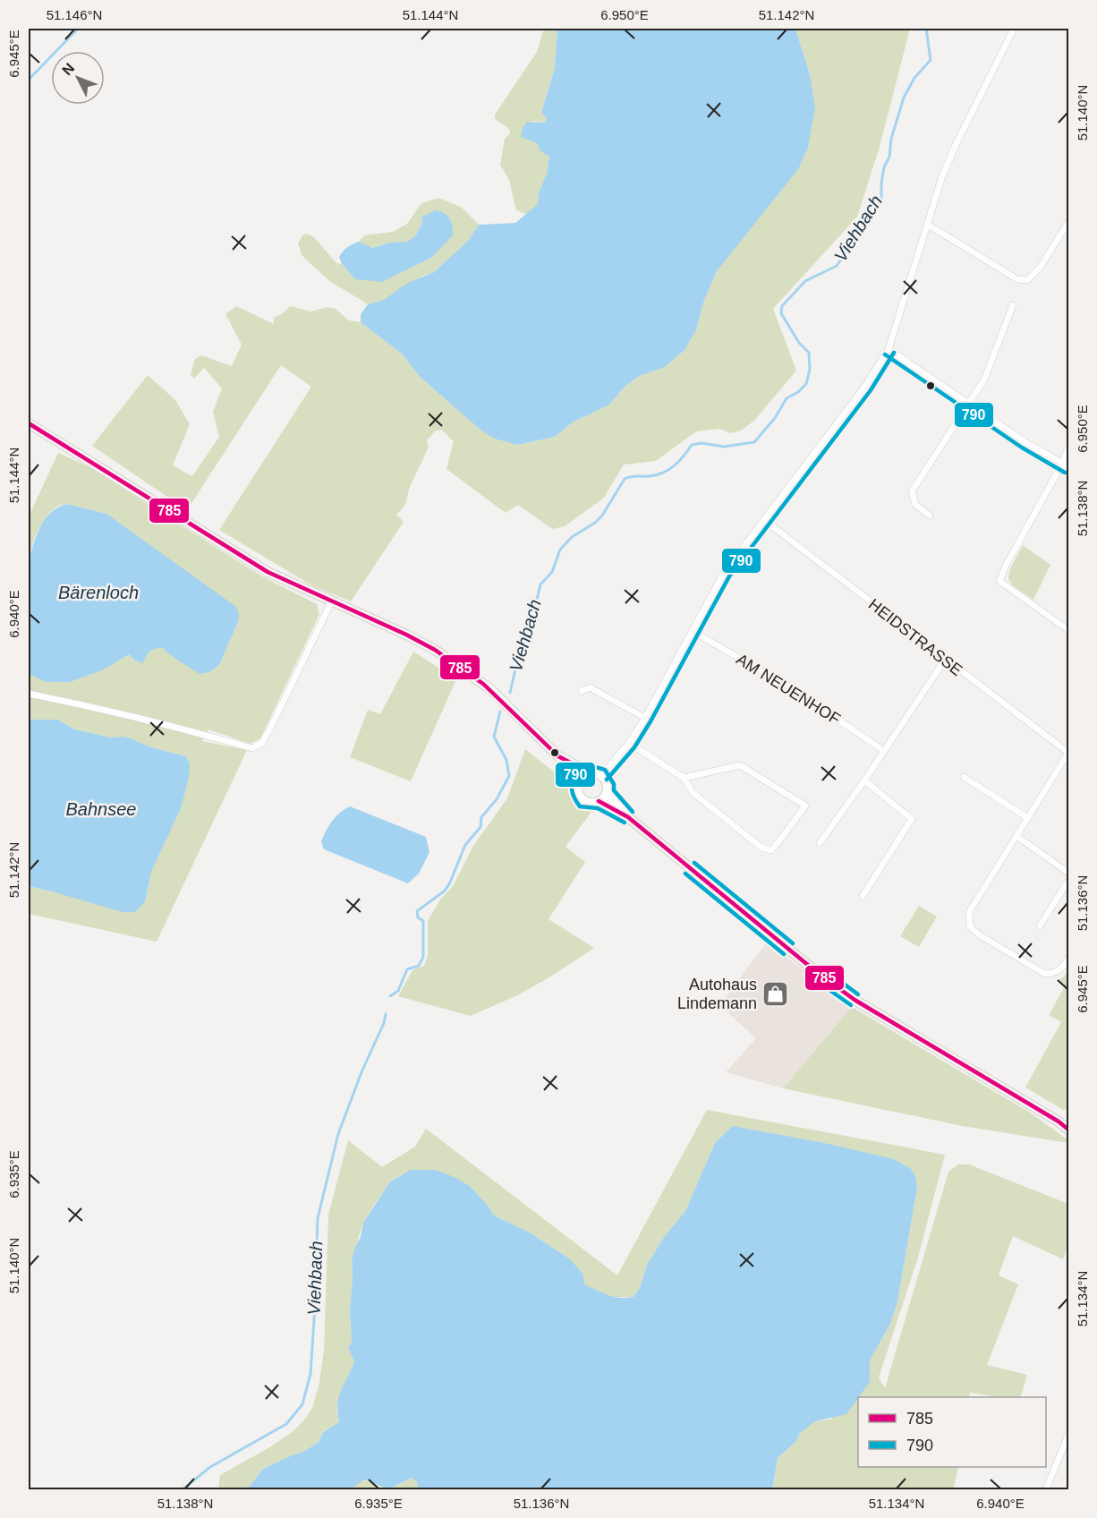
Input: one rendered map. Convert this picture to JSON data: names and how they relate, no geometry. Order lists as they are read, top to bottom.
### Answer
{
  "streets": {
    "street": ["HEIDSTRASSE", "AM NEUENHOF"]
  },
  "water": ["Viehbach", "Bärenloch", "Bahnsee"],
  "places": {
    "shop": ["Autohaus Lindemann"]
  },
  "lines": ["transit line 790", "transit line 785"],
  "legend": ["785", "790"],
  "north": "top left",
  "coordinates": [
    "51.146°N",
    "51.144°N",
    "6.950°E",
    "51.142°N",
    "6.945°E",
    "51.140°N",
    "51.138°N",
    "6.940°E",
    "51.136°N",
    "6.935°E",
    "51.134°N"
  ]
}
